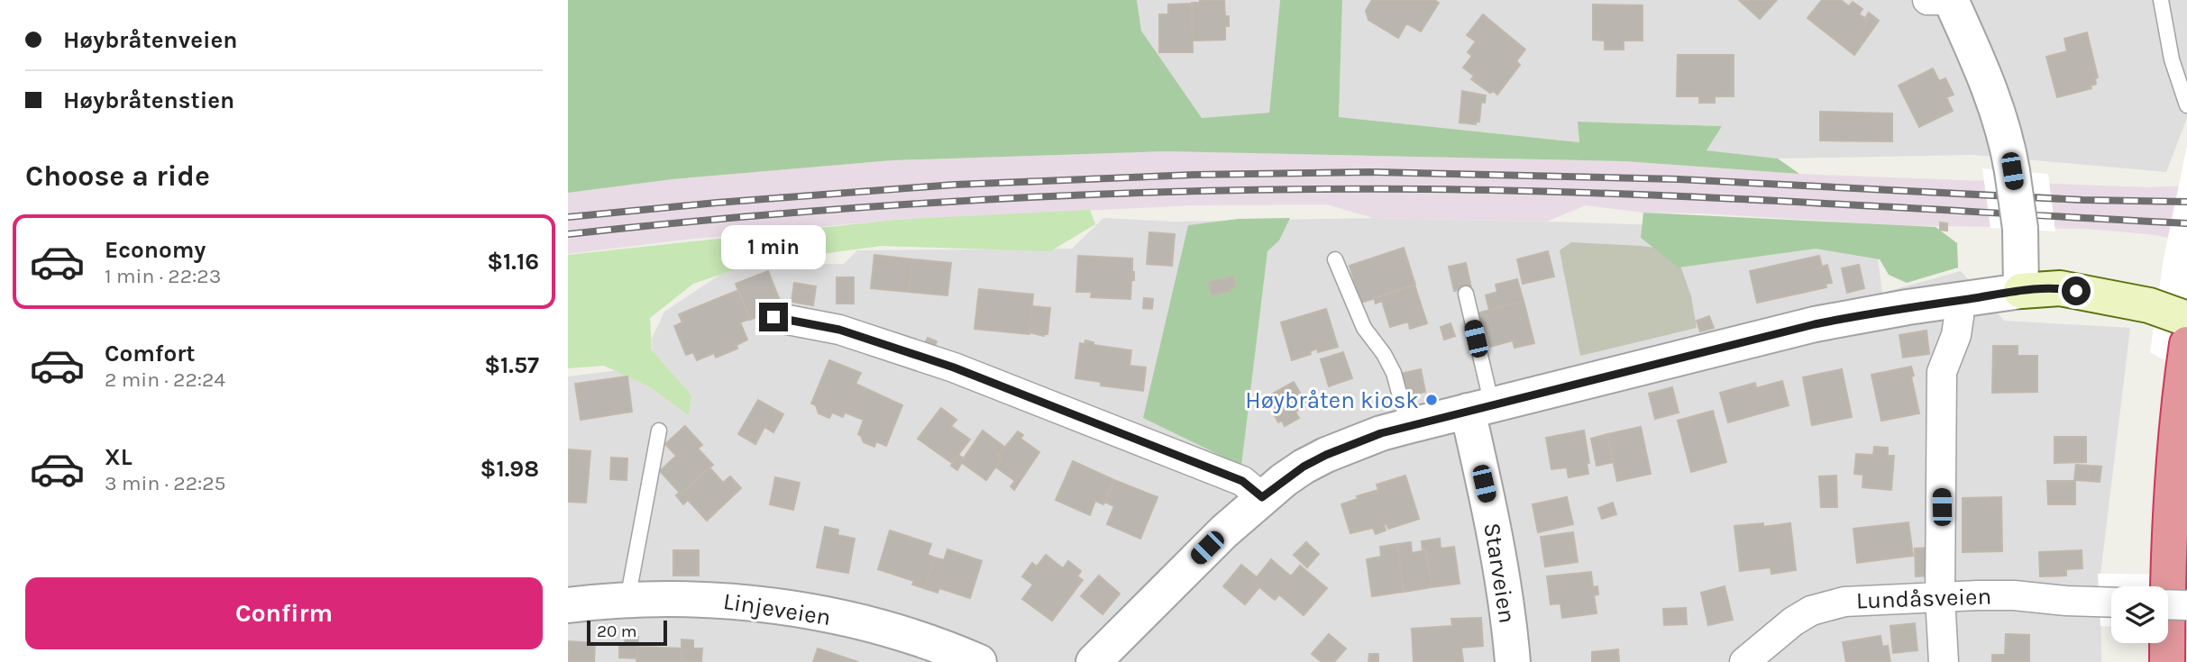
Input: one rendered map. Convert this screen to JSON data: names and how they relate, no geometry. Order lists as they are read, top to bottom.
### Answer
{
  "streets": {
    "street": ["Starveien", "Lundåsveien", "Linjeveien"]
  },
  "places": ["Høybråten kiosk"],
  "scale_bar": "20 m",
  "page": {
    "banner": ["Høybråtenveien", "Høybråtenstien"],
    "heading": "Choose a ride",
    "list": [
      {
        "name": "Economy",
        "note": "1 min · 22:23",
        "value": "$1.16"
      },
      {
        "name": "Comfort",
        "note": "2 min · 22:24",
        "value": "$1.57"
      },
      {
        "name": "XL",
        "note": "3 min · 22:25",
        "value": "$1.98"
      }
    ],
    "bubble": "1 min",
    "buttons": "Confirm",
    "scale": "20 m"
  }
}
